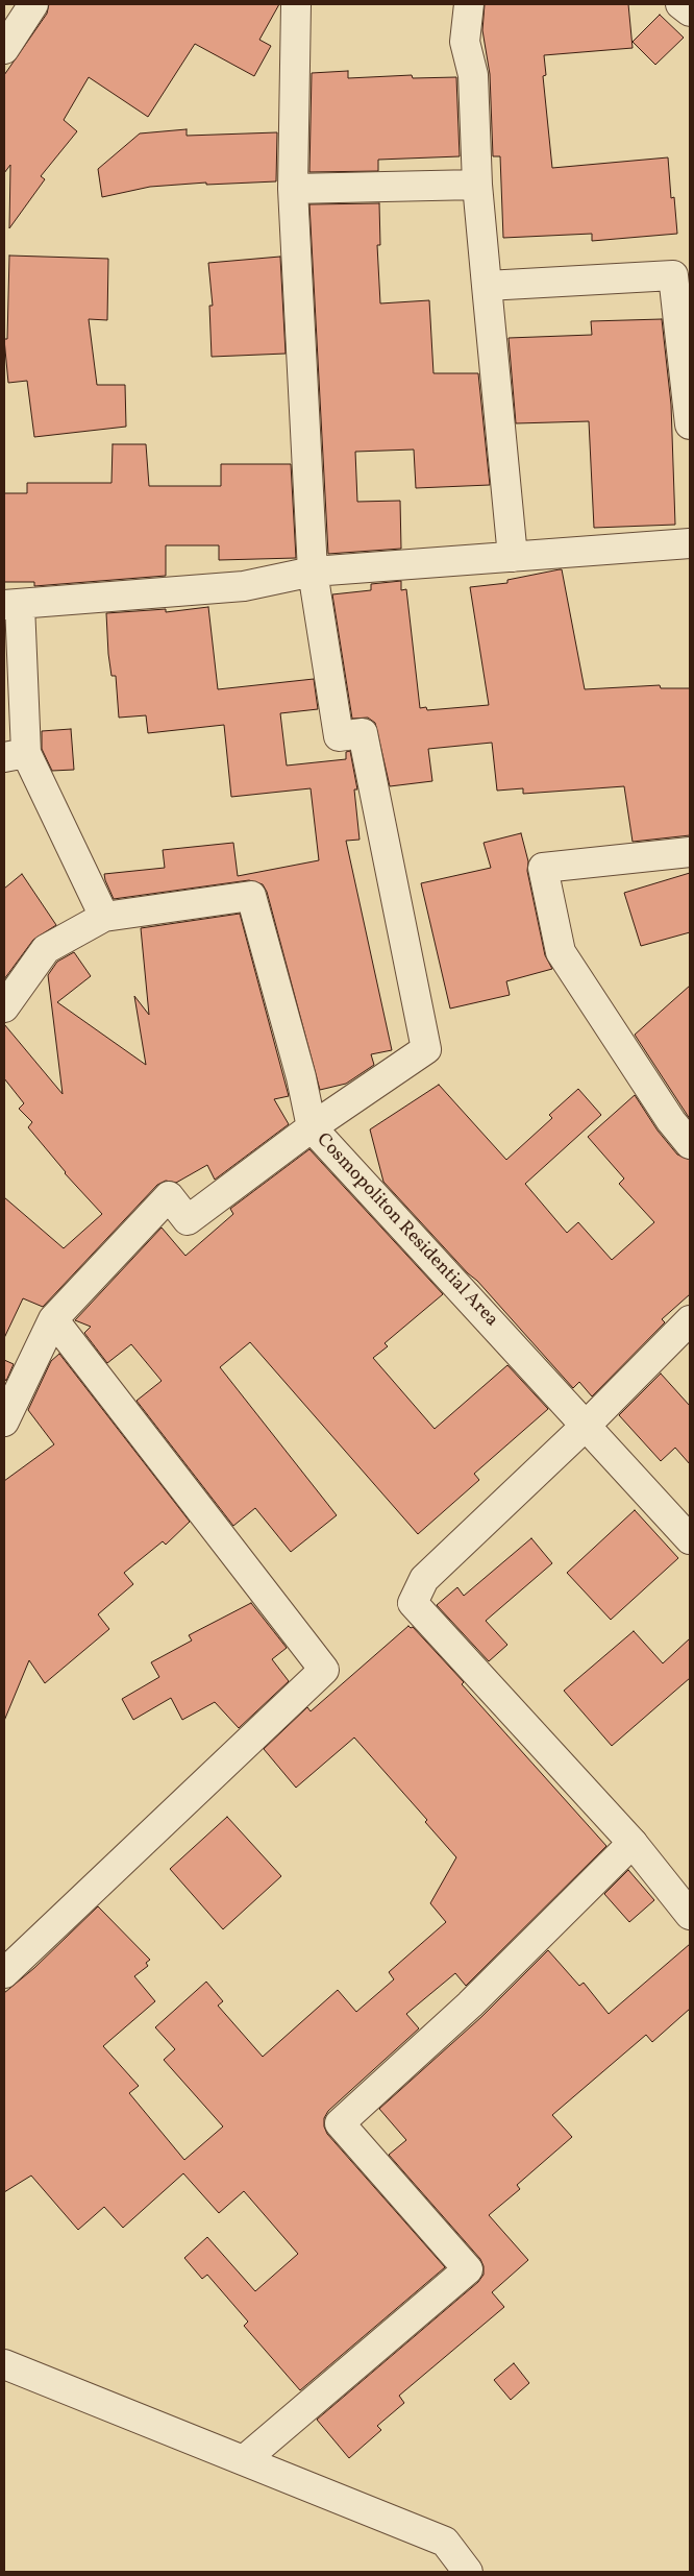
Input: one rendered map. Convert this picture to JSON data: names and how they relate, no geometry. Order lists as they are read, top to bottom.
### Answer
{
  "streets": {
    "street": ["Cosmopoliton Residential Area"]
  }
}
